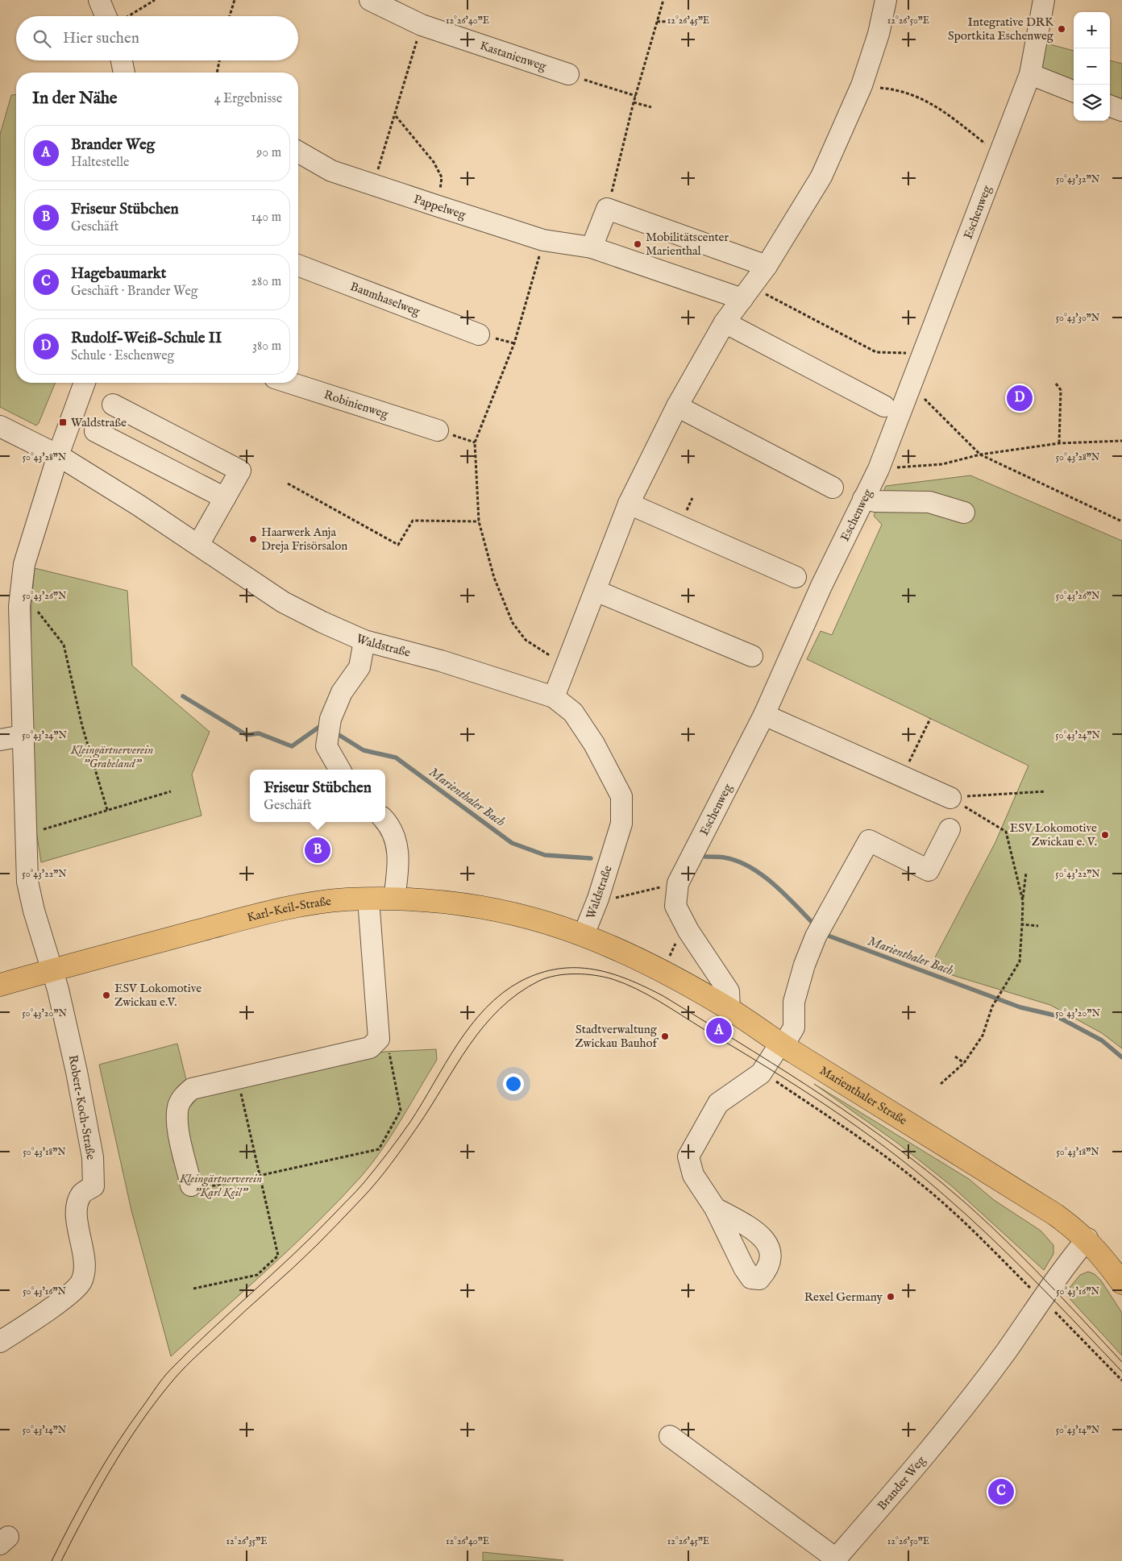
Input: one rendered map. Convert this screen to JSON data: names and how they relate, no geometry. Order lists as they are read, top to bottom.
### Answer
{
  "streets": {
    "main road": ["Karl-Keil-Straße", "Marienthaler Straße"],
    "street": [
      "Kastanienweg",
      "Pappelweg",
      "Eschenweg",
      "Baumhaselweg",
      "Robinienweg",
      "Waldstraße",
      "Robert-Koch-Straße",
      "Brander Weg"
    ]
  },
  "crossings": [
    ["Eschenweg", "Marienthaler Straße"],
    ["Waldstraße", "Karl-Keil-Straße"],
    ["Waldstraße", "Marienthaler Straße"],
    ["Karl-Keil-Straße", "Marienthaler Straße"],
    ["Karl-Keil-Straße", "Robert-Koch-Straße"],
    ["Marienthaler Straße", "Brander Weg"]
  ],
  "water": ["Marienthaler Bach"],
  "parks": ["Kleingärtnerverein \"Grabeland\"", "Kleingärtnerverein \"Karl Keil\""],
  "places": {
    "other": [
      "Integrative DRK Sportkita Eschenweg",
      "Mobilitätscenter Marienthal",
      "Haarwerk Anja Dreja Frisörsalon",
      "ESV Lokomotive Zwickau e. V.",
      "ESV Lokomotive Zwickau e.V.",
      "Stadtverwaltung Zwickau Bauhof",
      "Rexel Germany"
    ],
    "transit": ["Waldstraße"]
  },
  "page": {
    "map_buttons": ["+", "−"],
    "search": "Hier suchen",
    "heading": ["In der Nähe", "4 Ergebnisse"],
    "list": [
      {
        "mark": "A",
        "name": "Brander Weg",
        "note": "Haltestelle",
        "value": "90 m"
      },
      {
        "mark": "B",
        "name": "Friseur Stübchen",
        "note": "Geschäft",
        "value": "140 m"
      },
      {
        "mark": "C",
        "name": "Hagebaumarkt",
        "note": "Geschäft · Brander Weg",
        "value": "280 m"
      },
      {
        "mark": "D",
        "name": "Rudolf-Weiß-Schule II",
        "note": "Schule · Eschenweg",
        "value": "380 m"
      }
    ],
    "pins": [
      "D",
      "B",
      "A",
      "C"
    ],
    "popup": ["Friseur Stübchen", "Geschäft"]
  },
  "coordinates": [
    "12°26'40\"E",
    "12°26'45\"E",
    "12°26'50\"E",
    "50°43'32\"N",
    "50°43'30\"N",
    "50°43'28\"N",
    "50°43'26\"N",
    "50°43'24\"N",
    "50°43'22\"N",
    "50°43'20\"N",
    "50°43'18\"N",
    "50°43'16\"N",
    "50°43'14\"N",
    "12°26'35\"E"
  ]
}
